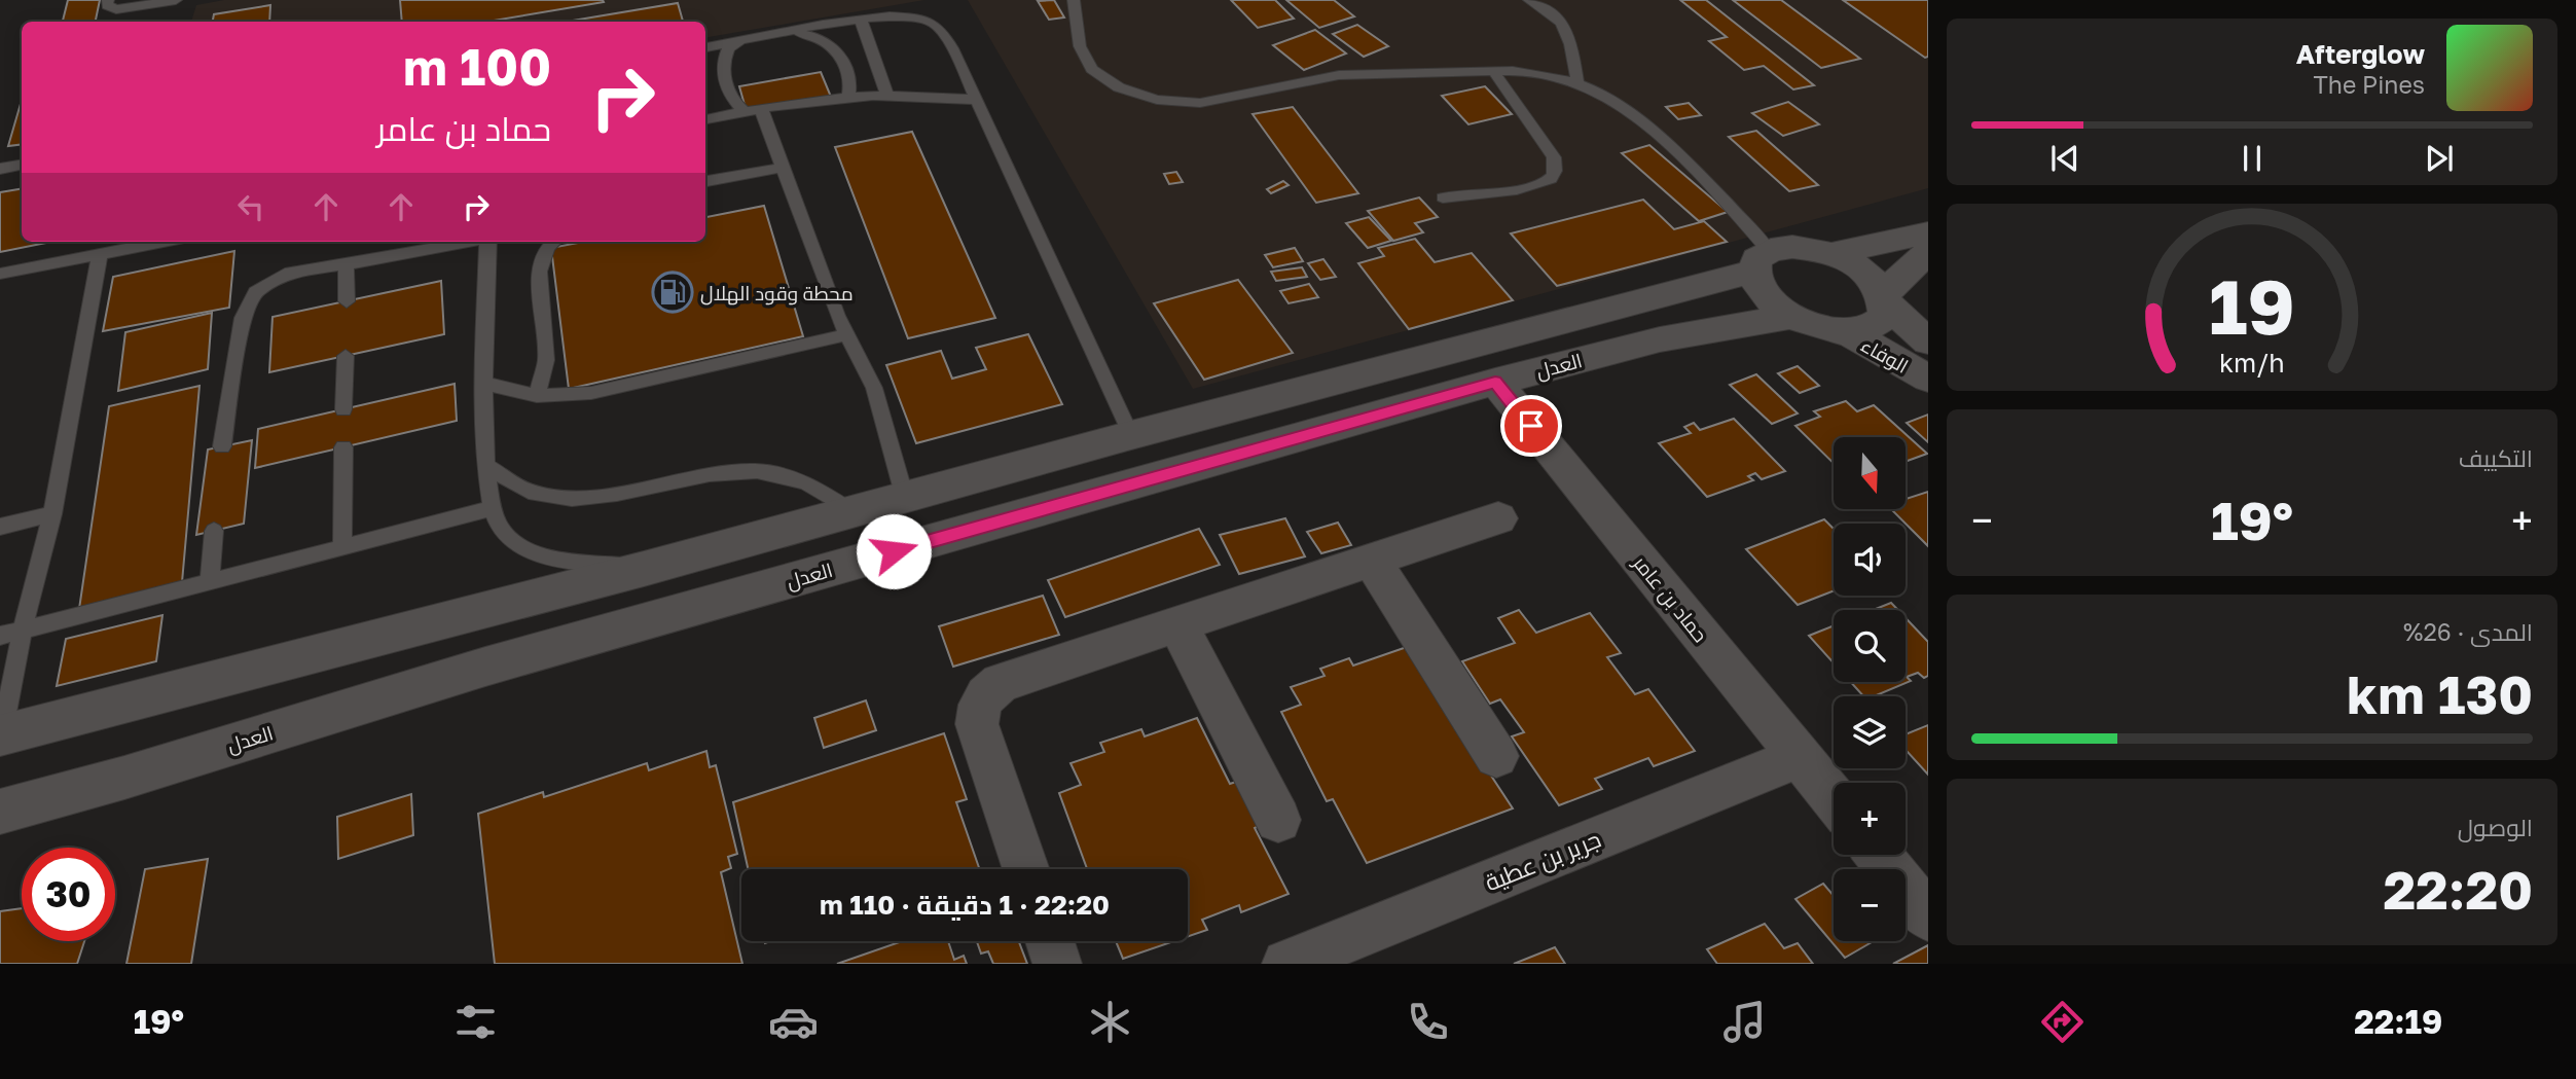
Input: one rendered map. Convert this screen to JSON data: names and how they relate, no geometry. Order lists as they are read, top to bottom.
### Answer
{
  "streets": {
    "street": [
      "الوفاء",
      "العدل",
      "حماد بن عامر",
      "جرير بن عطية"
    ]
  },
  "crossings": [
    ["الوفاء", "العدل"],
    ["العدل", "حماد بن عامر"],
    ["حماد بن عامر", "جرير بن عطية"]
  ],
  "places": {
    "fuel station": ["محطة وقود الهلال"]
  },
  "north": "bottom",
  "page": {
    "turn": ["100 m", "حماد بن عامر"],
    "song": ["Afterglow", "The Pines"],
    "tile": [
      "التكييف",
      ["المدى · 26%", "130 km"],
      ["الوصول", "22:20"]
    ],
    "map_buttons": ["+", "−"],
    "heat": ["−", "19°", "+"],
    "limit": "30",
    "trip": "22:20 · 1 دقيقة · 110 m",
    "tabs": ["22:19", "19°"],
    "gauge": ["19", "km/h"]
  }
}
